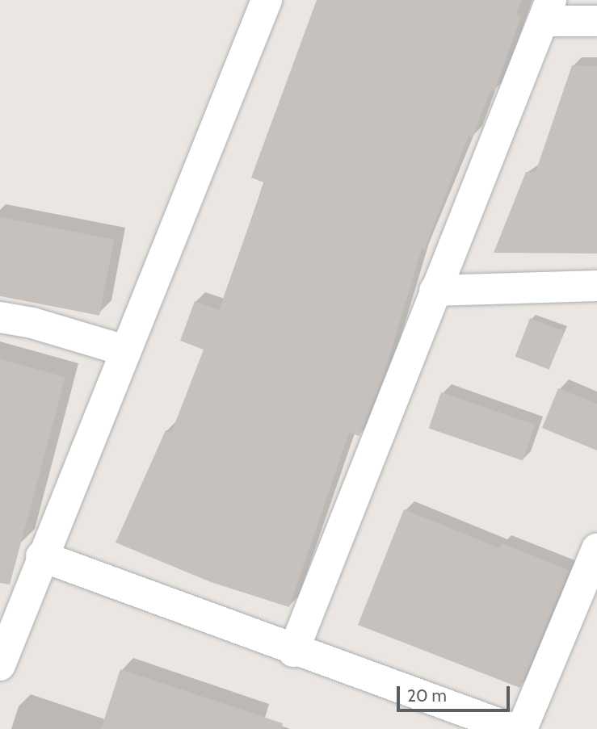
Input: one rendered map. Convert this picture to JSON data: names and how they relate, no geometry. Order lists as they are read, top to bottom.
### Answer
{
  "scale_bar": "20 m"
}
